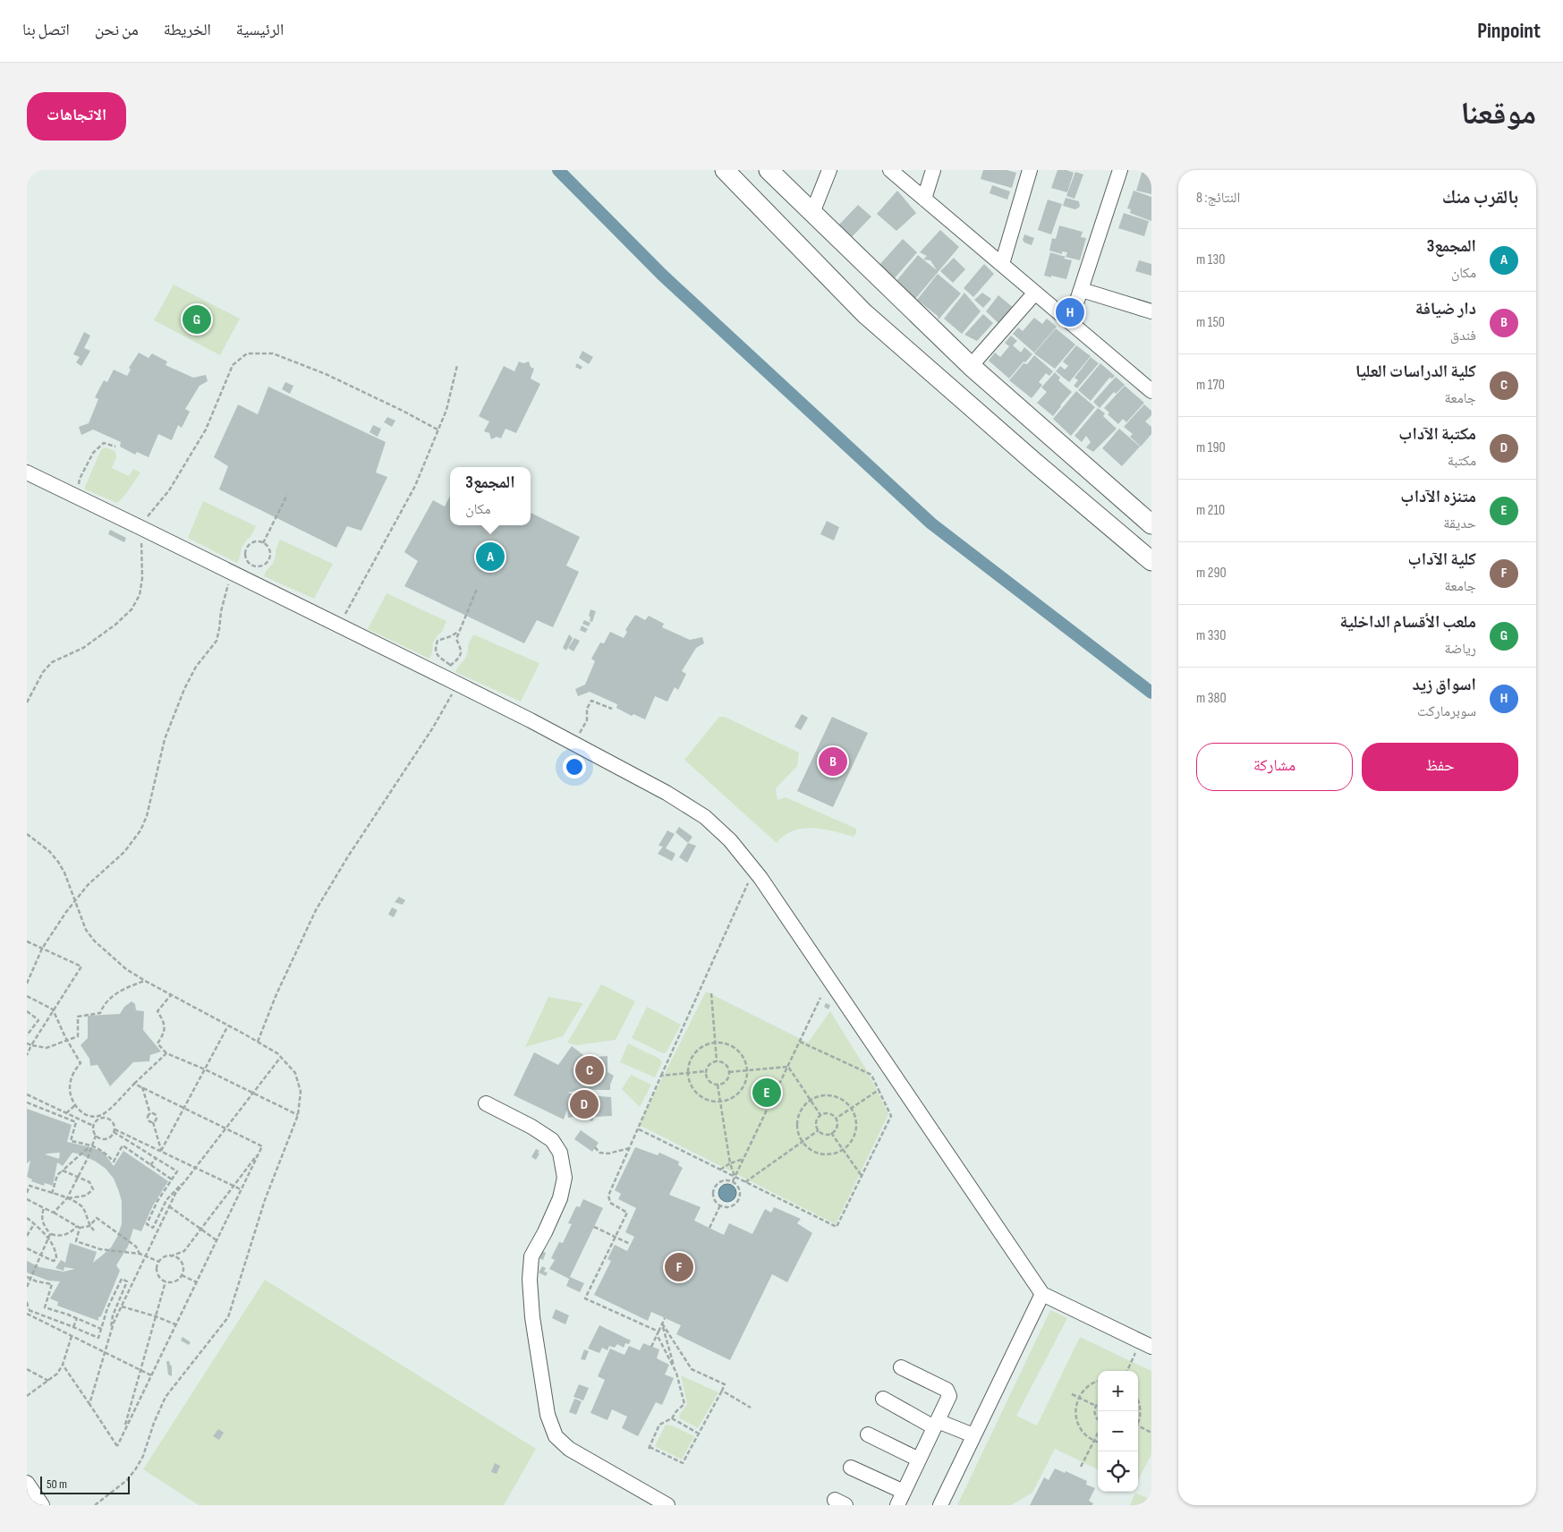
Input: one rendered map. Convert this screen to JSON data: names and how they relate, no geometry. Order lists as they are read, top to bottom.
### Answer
{
  "scale_bar": "50 m",
  "page": {
    "header": "Pinpoint",
    "nav": [
      "الرئيسية",
      "الخريطة",
      "من نحن",
      "اتصل بنا"
    ],
    "title": "موقعنا",
    "buttons": [
      "الاتجاهات",
      ["حفظ", "مشاركة"]
    ],
    "heading": ["بالقرب منك", "النتائج: 8"],
    "list": [
      {
        "mark": "A",
        "name": "المجمع3",
        "note": "مكان",
        "value": "130 m"
      },
      {
        "mark": "B",
        "name": "دار ضيافة",
        "note": "فندق",
        "value": "150 m"
      },
      {
        "mark": "C",
        "name": "كلية الدراسات العليا",
        "note": "جامعة",
        "value": "170 m"
      },
      {
        "mark": "D",
        "name": "مكتبة الآداب",
        "note": "مكتبة",
        "value": "190 m"
      },
      {
        "mark": "E",
        "name": "متنزه الآداب",
        "note": "حديقة",
        "value": "210 m"
      },
      {
        "mark": "F",
        "name": "كلية الآداب",
        "note": "جامعة",
        "value": "290 m"
      },
      {
        "mark": "G",
        "name": "ملعب الأقسام الداخلية",
        "note": "رياضة",
        "value": "330 m"
      },
      {
        "mark": "H",
        "name": "اسواق زيد",
        "note": "سوبرماركت",
        "value": "380 m"
      }
    ],
    "pins": [
      "H",
      "G",
      "A",
      "B",
      "C",
      "E",
      "D",
      "F"
    ],
    "popup": ["المجمع3", "مكان"],
    "map_buttons": ["+", "−"],
    "scale": "50 m"
  }
}
